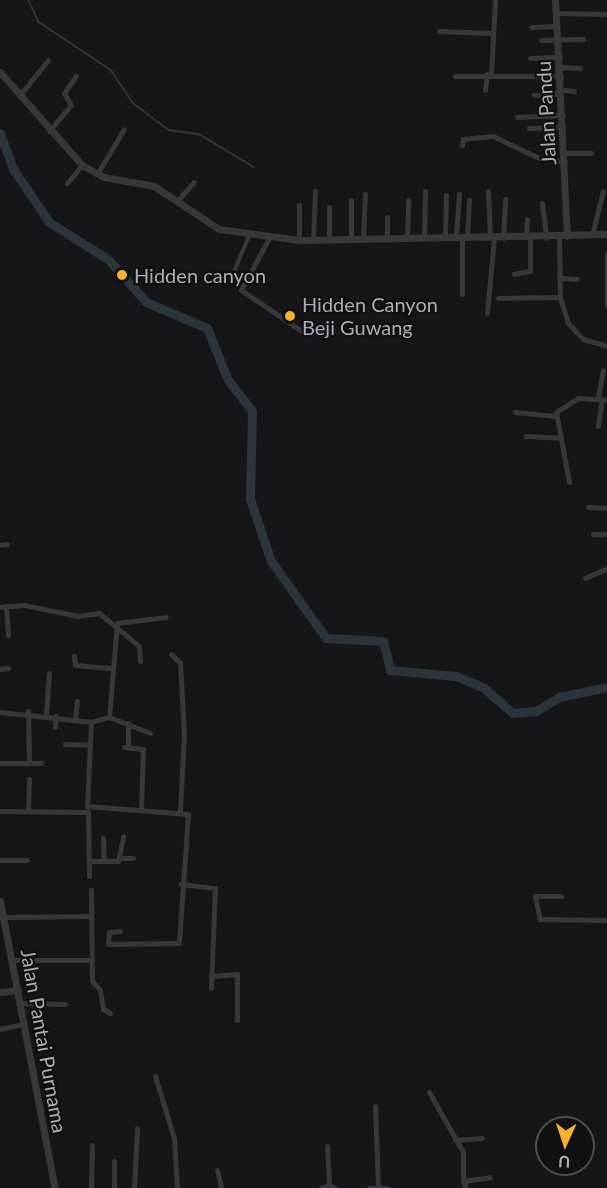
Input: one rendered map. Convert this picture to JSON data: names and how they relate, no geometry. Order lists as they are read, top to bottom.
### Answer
{
  "streets": {
    "street": ["Jalan Pandu", "Jalan Pantai Purnama"]
  },
  "places": ["Hidden canyon", "Hidden Canyon Beji Guwang"],
  "north": "bottom"
}
